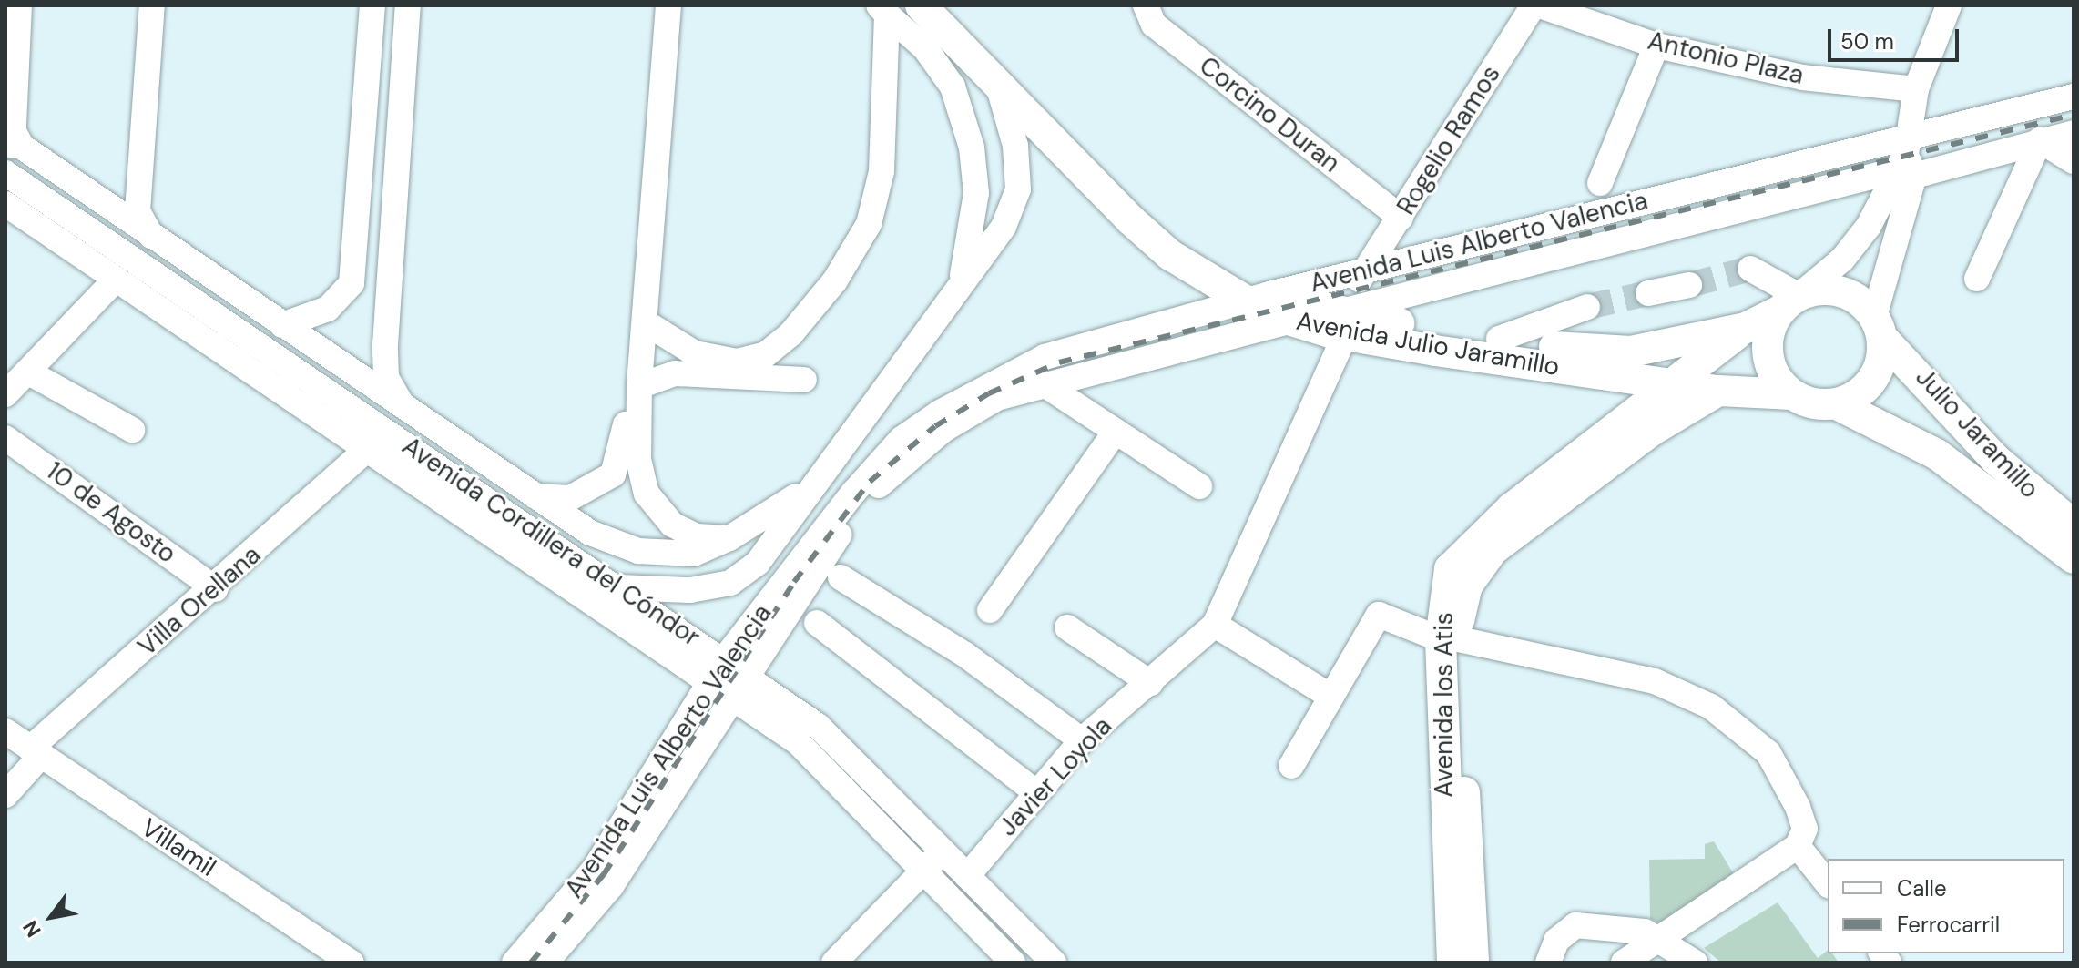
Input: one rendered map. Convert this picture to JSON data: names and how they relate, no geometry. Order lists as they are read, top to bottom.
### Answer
{
  "streets": {
    "main road": ["Avenida Julio Jaramillo", "Julio Jaramillo", "Avenida los Atis"],
    "street": [
      "Antonio Plaza",
      "Corcino Duran",
      "Rogelio Ramos",
      "Avenida Luis Alberto Valencia",
      "10 de Agosto",
      "Avenida Cordillera del Cóndor",
      "Villa Orellana",
      "Javier Loyola",
      "Villamil"
    ]
  },
  "crossings": [
    ["Corcino Duran", "Rogelio Ramos"],
    ["Rogelio Ramos", "Avenida Luis Alberto Valencia"],
    ["Rogelio Ramos", "Avenida Julio Jaramillo"],
    ["Rogelio Ramos", "Javier Loyola"],
    ["Avenida Luis Alberto Valencia", "Avenida Julio Jaramillo"],
    ["Avenida Luis Alberto Valencia", "Avenida Cordillera del Cóndor"],
    ["Avenida Julio Jaramillo", "Julio Jaramillo"],
    ["Avenida Julio Jaramillo", "Avenida los Atis"],
    ["10 de Agosto", "Villa Orellana"],
    ["Avenida Cordillera del Cóndor", "Villa Orellana"],
    ["Avenida Cordillera del Cóndor", "Javier Loyola"],
    ["Villa Orellana", "Villamil"]
  ],
  "legend": ["Calle", "Ferrocarril"],
  "scale_bar": "50 m",
  "north": "bottom left"
}
